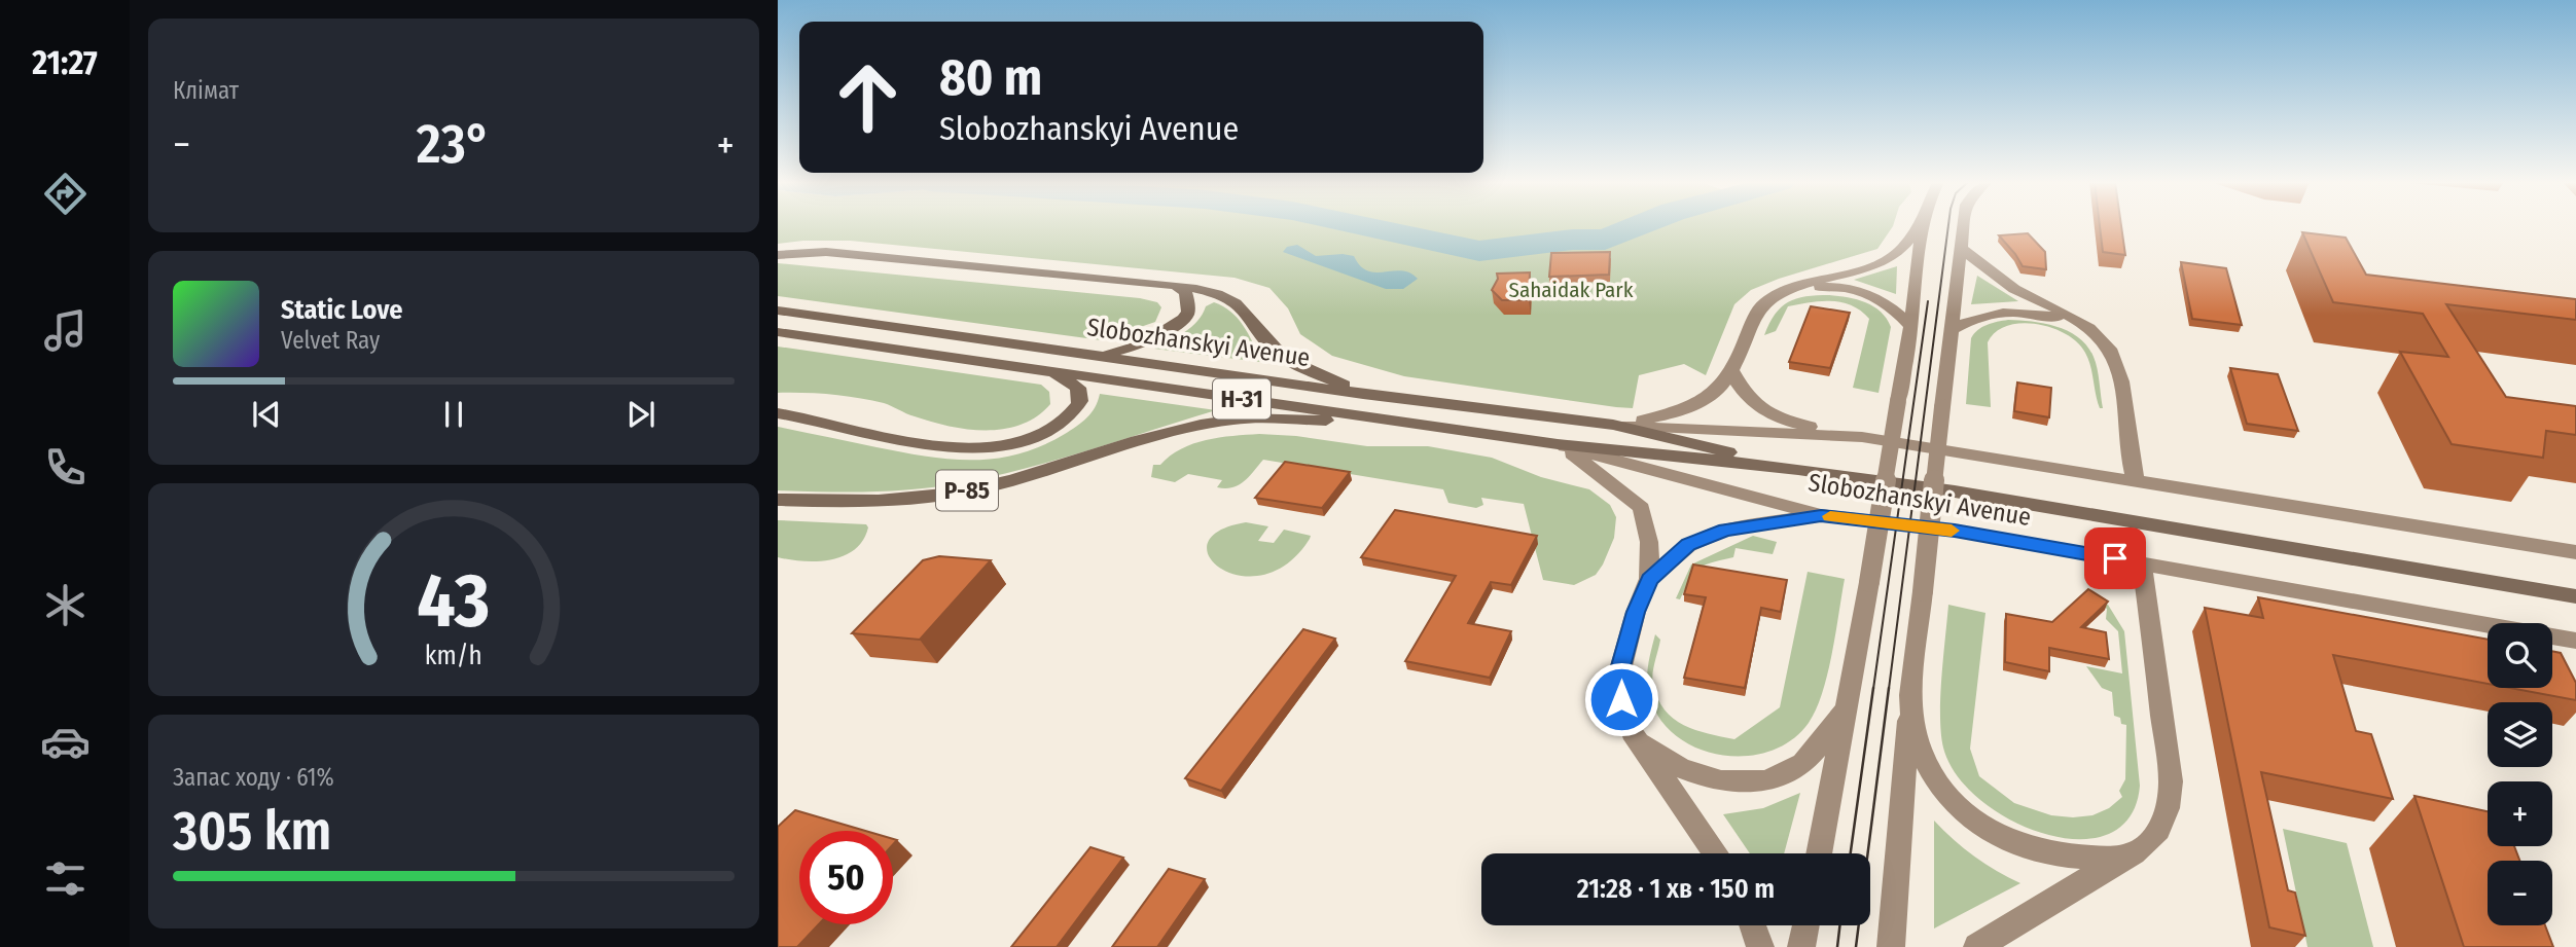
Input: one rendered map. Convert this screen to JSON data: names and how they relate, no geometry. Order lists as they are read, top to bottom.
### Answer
{
  "streets": {
    "main road": ["Slobozhanskyi Avenue", "Н-31", "Р-85"]
  },
  "crossings": [
    ["Slobozhanskyi Avenue", "Н-31"],
    ["Slobozhanskyi Avenue", "Р-85"]
  ],
  "parks": ["Sahaidak Park"],
  "page": {
    "tabs": "21:27",
    "tile": [
      "Клімат",
      ["Запас ходу · 61%", "305 km"]
    ],
    "turn": ["80 m", "Slobozhanskyi Avenue"],
    "heat": ["−", "23°", "+"],
    "song": ["Static Love", "Velvet Ray"],
    "map_buttons": ["+", "−"],
    "limit": "50",
    "trip": "21:28 · 1 хв · 150 m",
    "gauge": ["43", "km/h"]
  }
}
